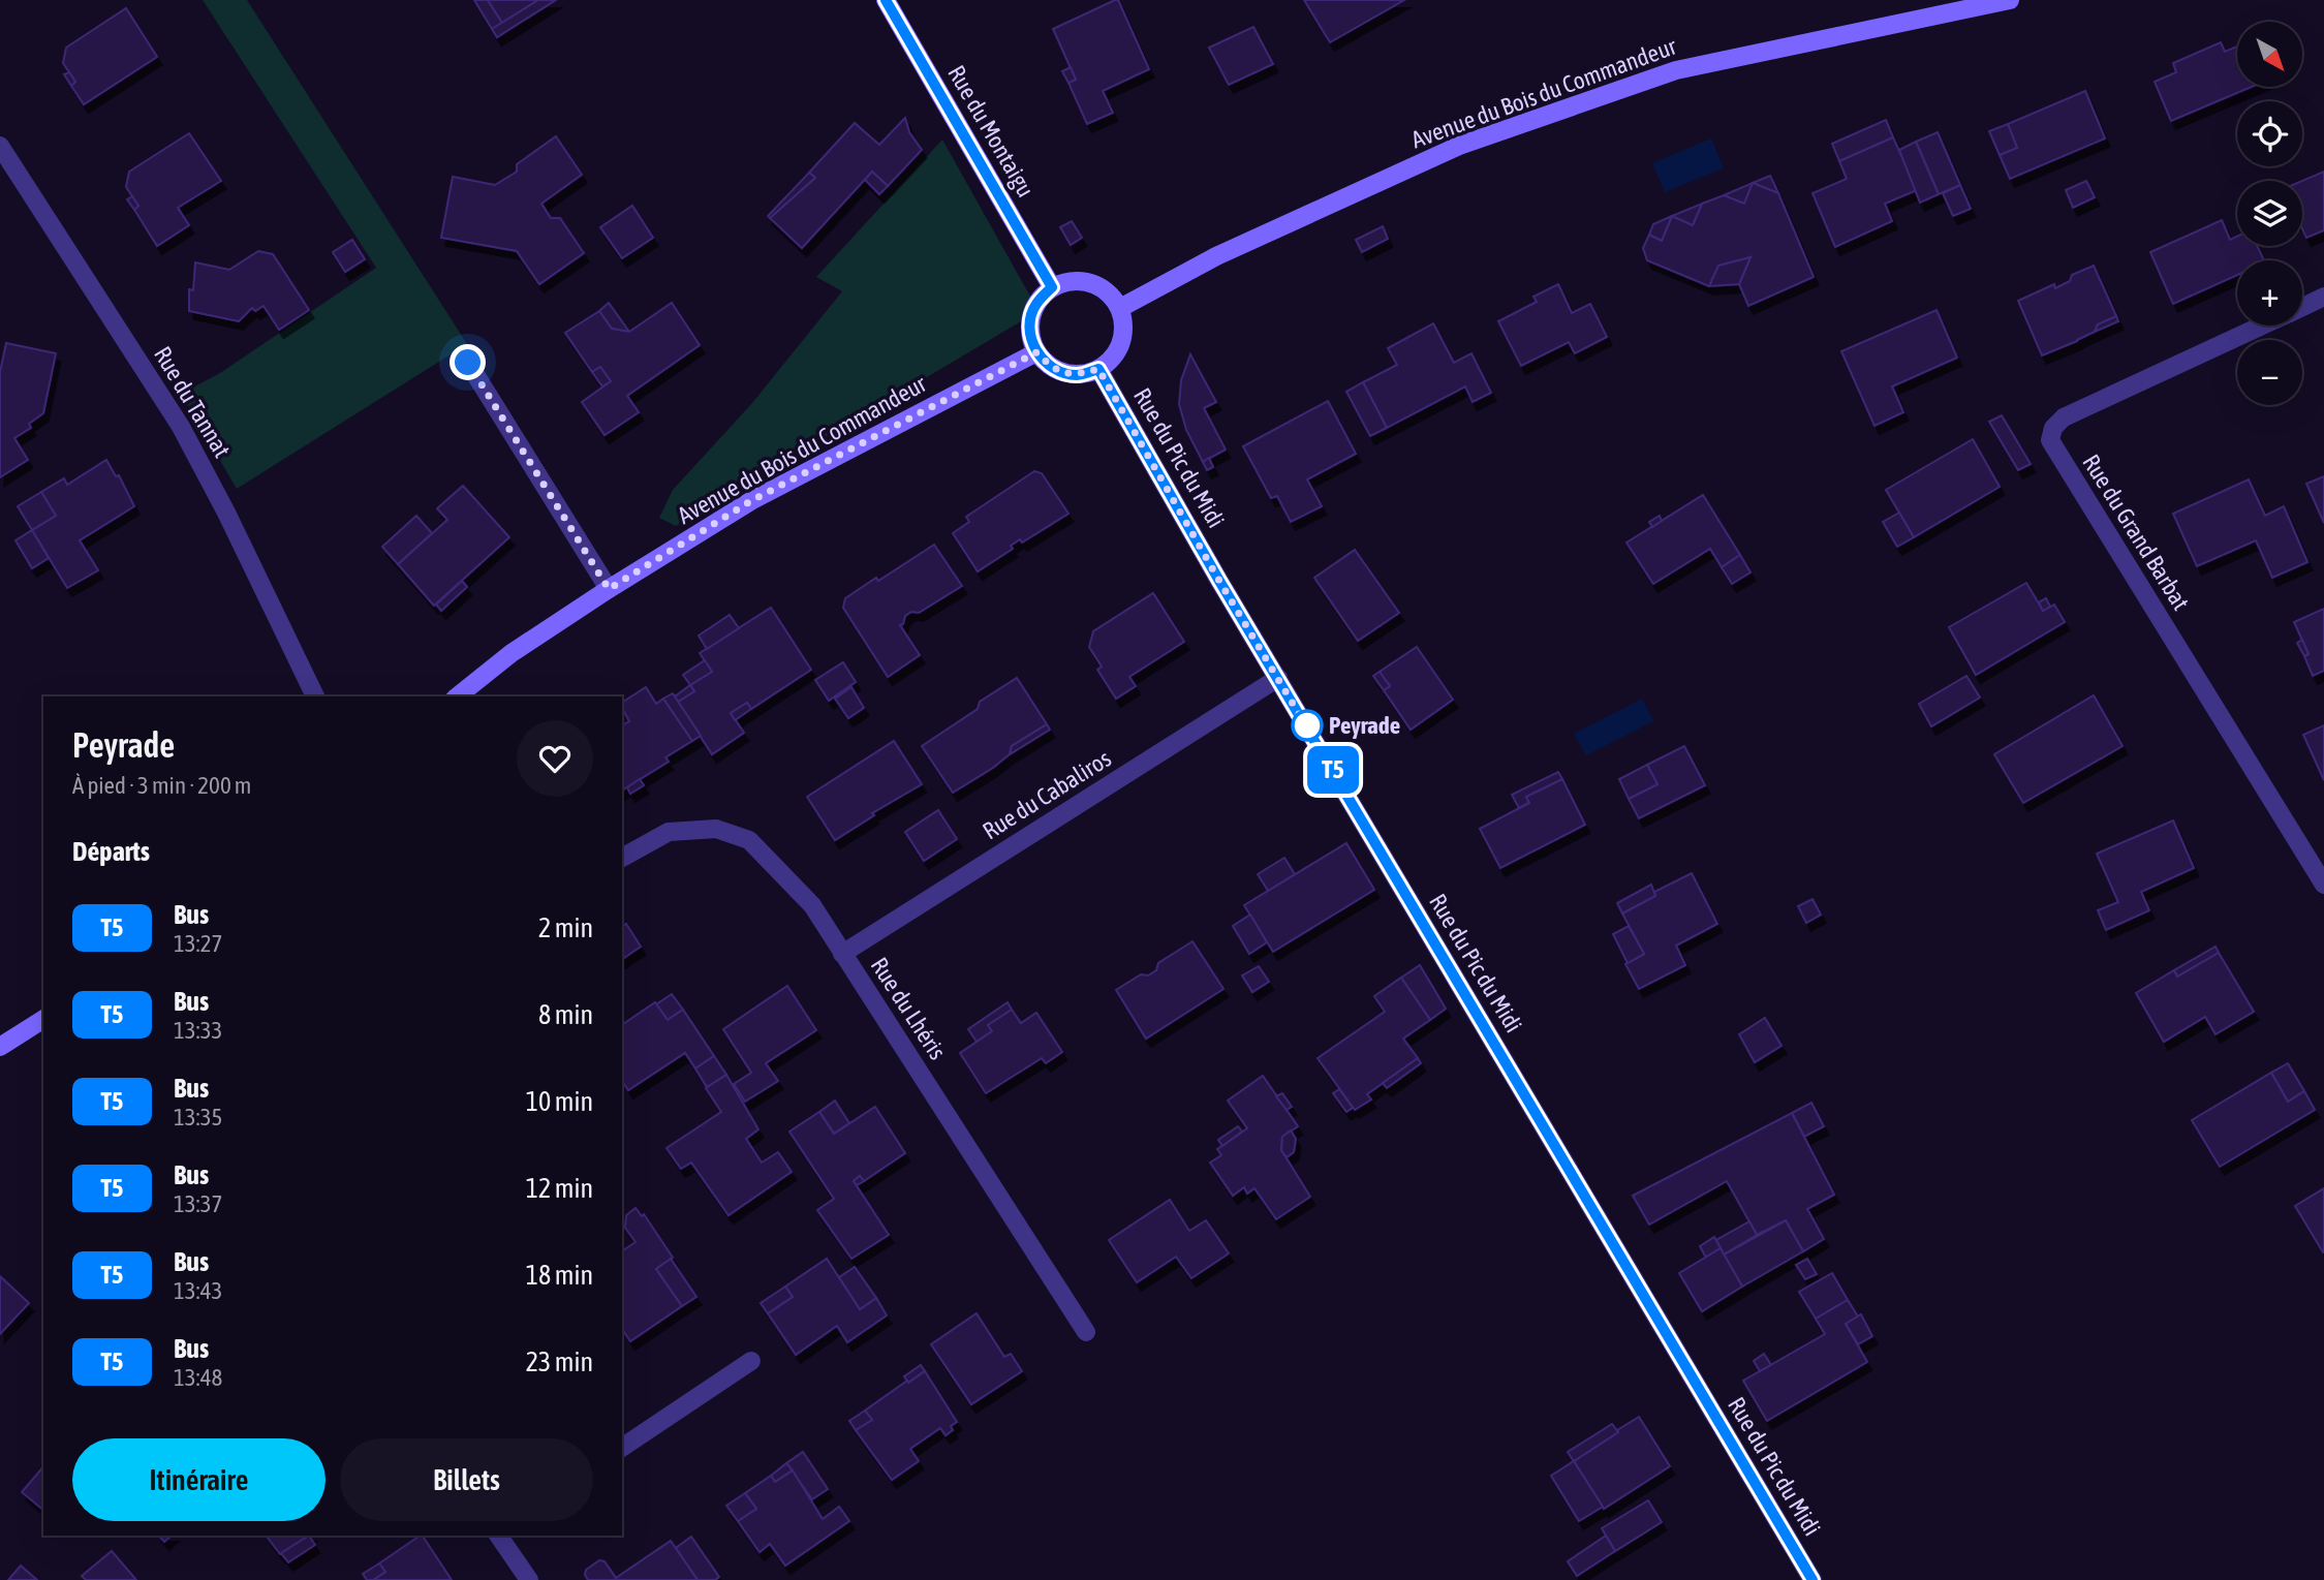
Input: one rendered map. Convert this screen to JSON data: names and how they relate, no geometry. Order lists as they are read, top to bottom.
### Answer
{
  "streets": {
    "main road": ["Avenue du Bois du Commandeur", "Rue du Montaigu"],
    "street": [
      "Rue du Tannat",
      "Rue du Pic du Midi",
      "Rue du Grand Barbat",
      "Rue du Cabaliros",
      "Rue du Lhéris"
    ]
  },
  "crossings": [
    ["Avenue du Bois du Commandeur", "Rue du Montaigu"],
    ["Avenue du Bois du Commandeur", "Rue du Pic du Midi"],
    ["Rue du Montaigu", "Rue du Pic du Midi"],
    ["Rue du Pic du Midi", "Rue du Cabaliros"],
    ["Rue du Cabaliros", "Rue du Lhéris"]
  ],
  "places": ["Peyrade"],
  "lines": ["bus line T5"],
  "north": "bottom right",
  "page": {
    "on_map": "T5",
    "map_buttons": ["+", "−"],
    "heading": [
      ["Peyrade", "À pied · 3 min · 200 m"],
      "Départs"
    ],
    "list": [
      {
        "mark": "T5",
        "name": "Bus",
        "note": "13:27",
        "value": "2 min"
      },
      {
        "mark": "T5",
        "name": "Bus",
        "note": "13:33",
        "value": "8 min"
      },
      {
        "mark": "T5",
        "name": "Bus",
        "note": "13:35",
        "value": "10 min"
      },
      {
        "mark": "T5",
        "name": "Bus",
        "note": "13:37",
        "value": "12 min"
      },
      {
        "mark": "T5",
        "name": "Bus",
        "note": "13:43",
        "value": "18 min"
      },
      {
        "mark": "T5",
        "name": "Bus",
        "note": "13:48",
        "value": "23 min"
      }
    ],
    "buttons": ["Itinéraire", "Billets"]
  }
}
